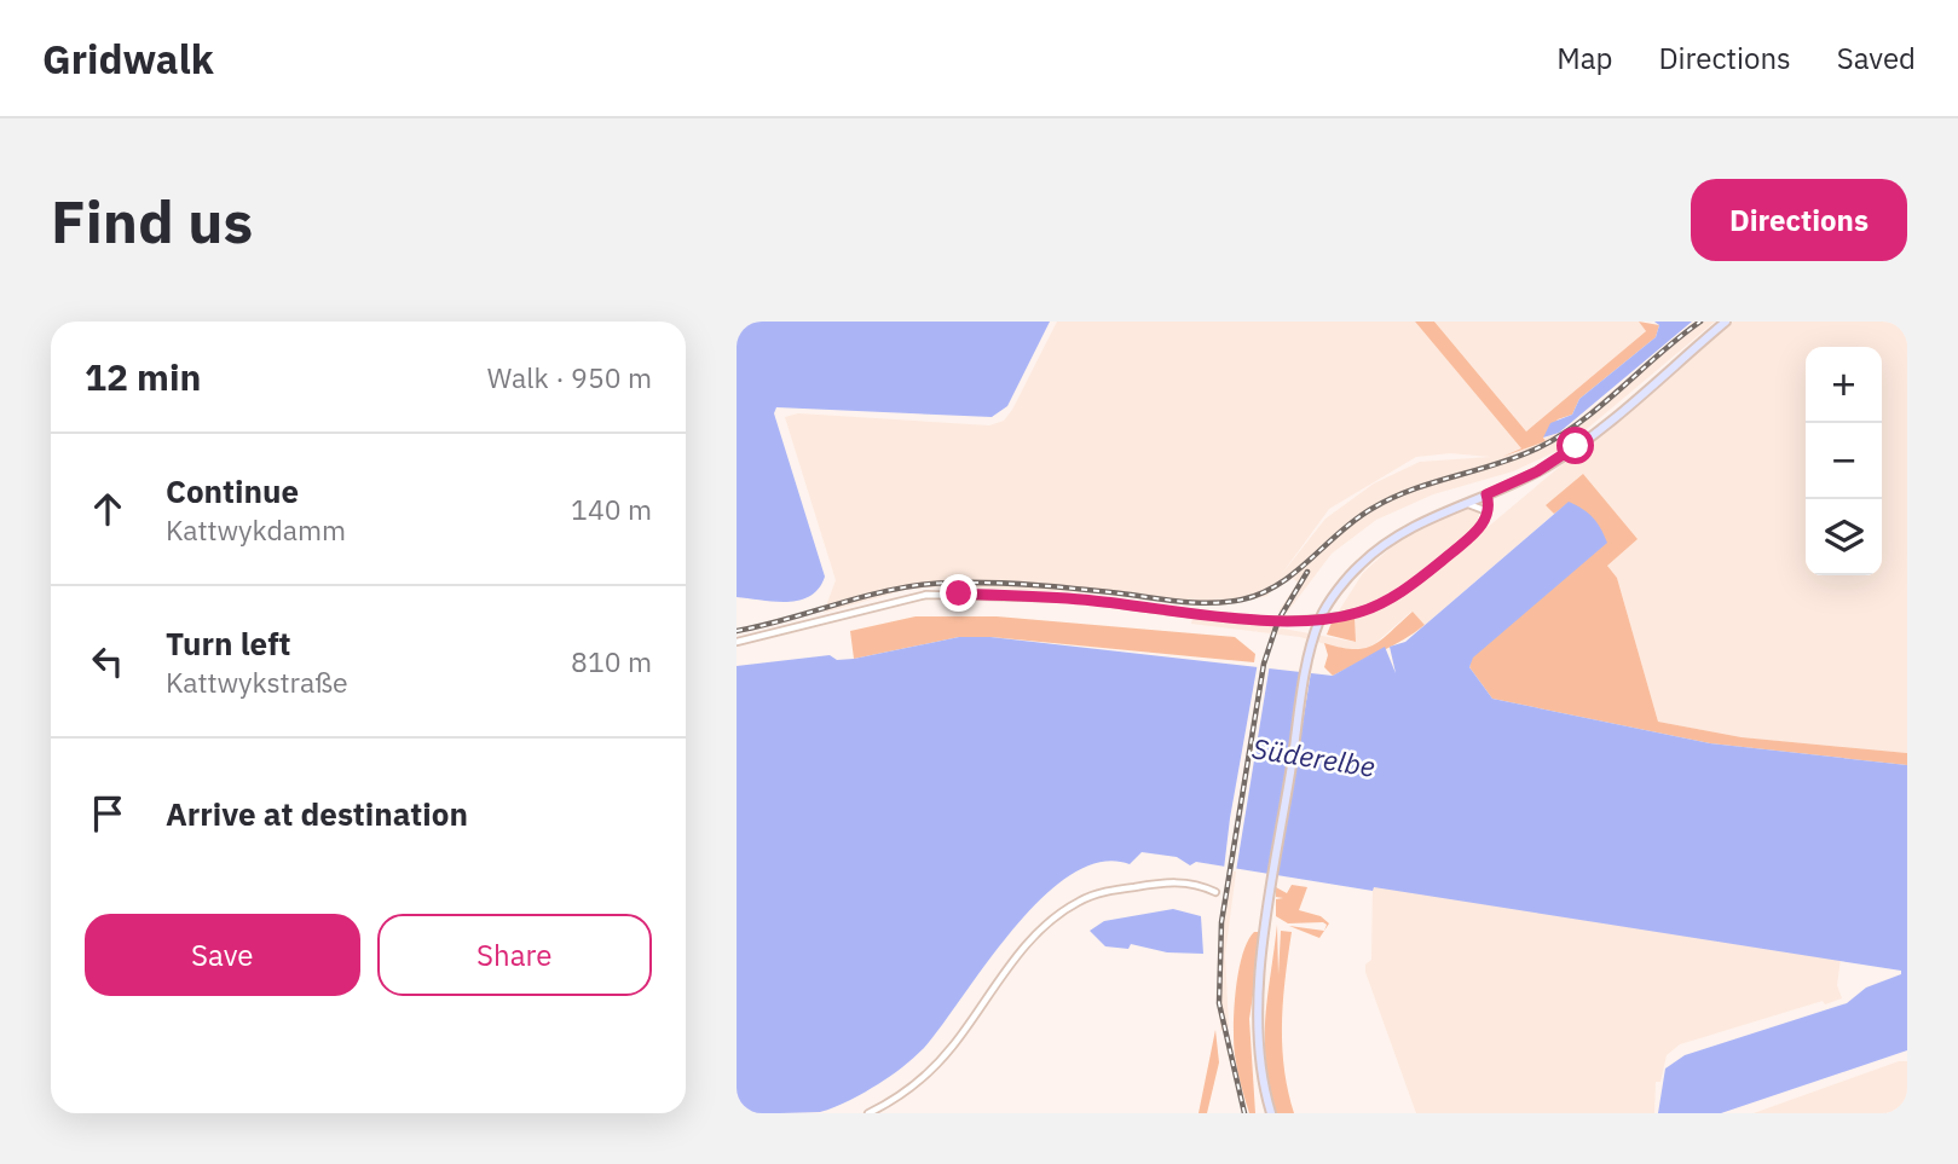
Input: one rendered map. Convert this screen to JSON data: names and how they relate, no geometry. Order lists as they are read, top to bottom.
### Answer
{
  "water": ["Süderelbe"],
  "page": {
    "header": "Gridwalk",
    "nav": ["Map", "Directions", "Saved"],
    "buttons": [
      "Directions",
      ["Save", "Share"]
    ],
    "title": "Find us",
    "heading": ["12 min", "Walk · 950 m"],
    "map_buttons": ["+", "−"],
    "list": [
      ["Continue", "Kattwykdamm", "140 m"],
      ["Turn left", "Kattwykstraße", "810 m"],
      "Arrive at destination"
    ]
  }
}
